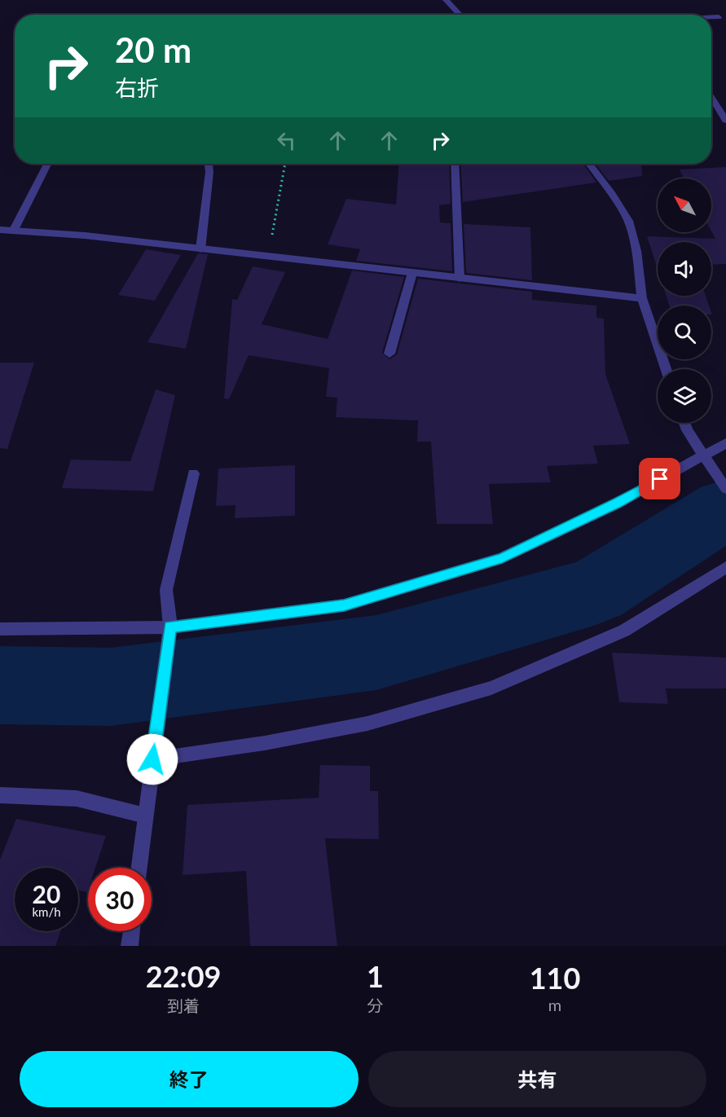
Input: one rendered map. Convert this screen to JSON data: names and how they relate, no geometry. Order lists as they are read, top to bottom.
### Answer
{
  "north": "top left",
  "page": {
    "turn": ["20 m", "右折"],
    "speed": "20 km/h",
    "limit": "30",
    "eta": [
      "22:09",
      "到着",
      "1",
      "分",
      "110",
      "m"
    ],
    "buttons": ["終了", "共有"]
  }
}
